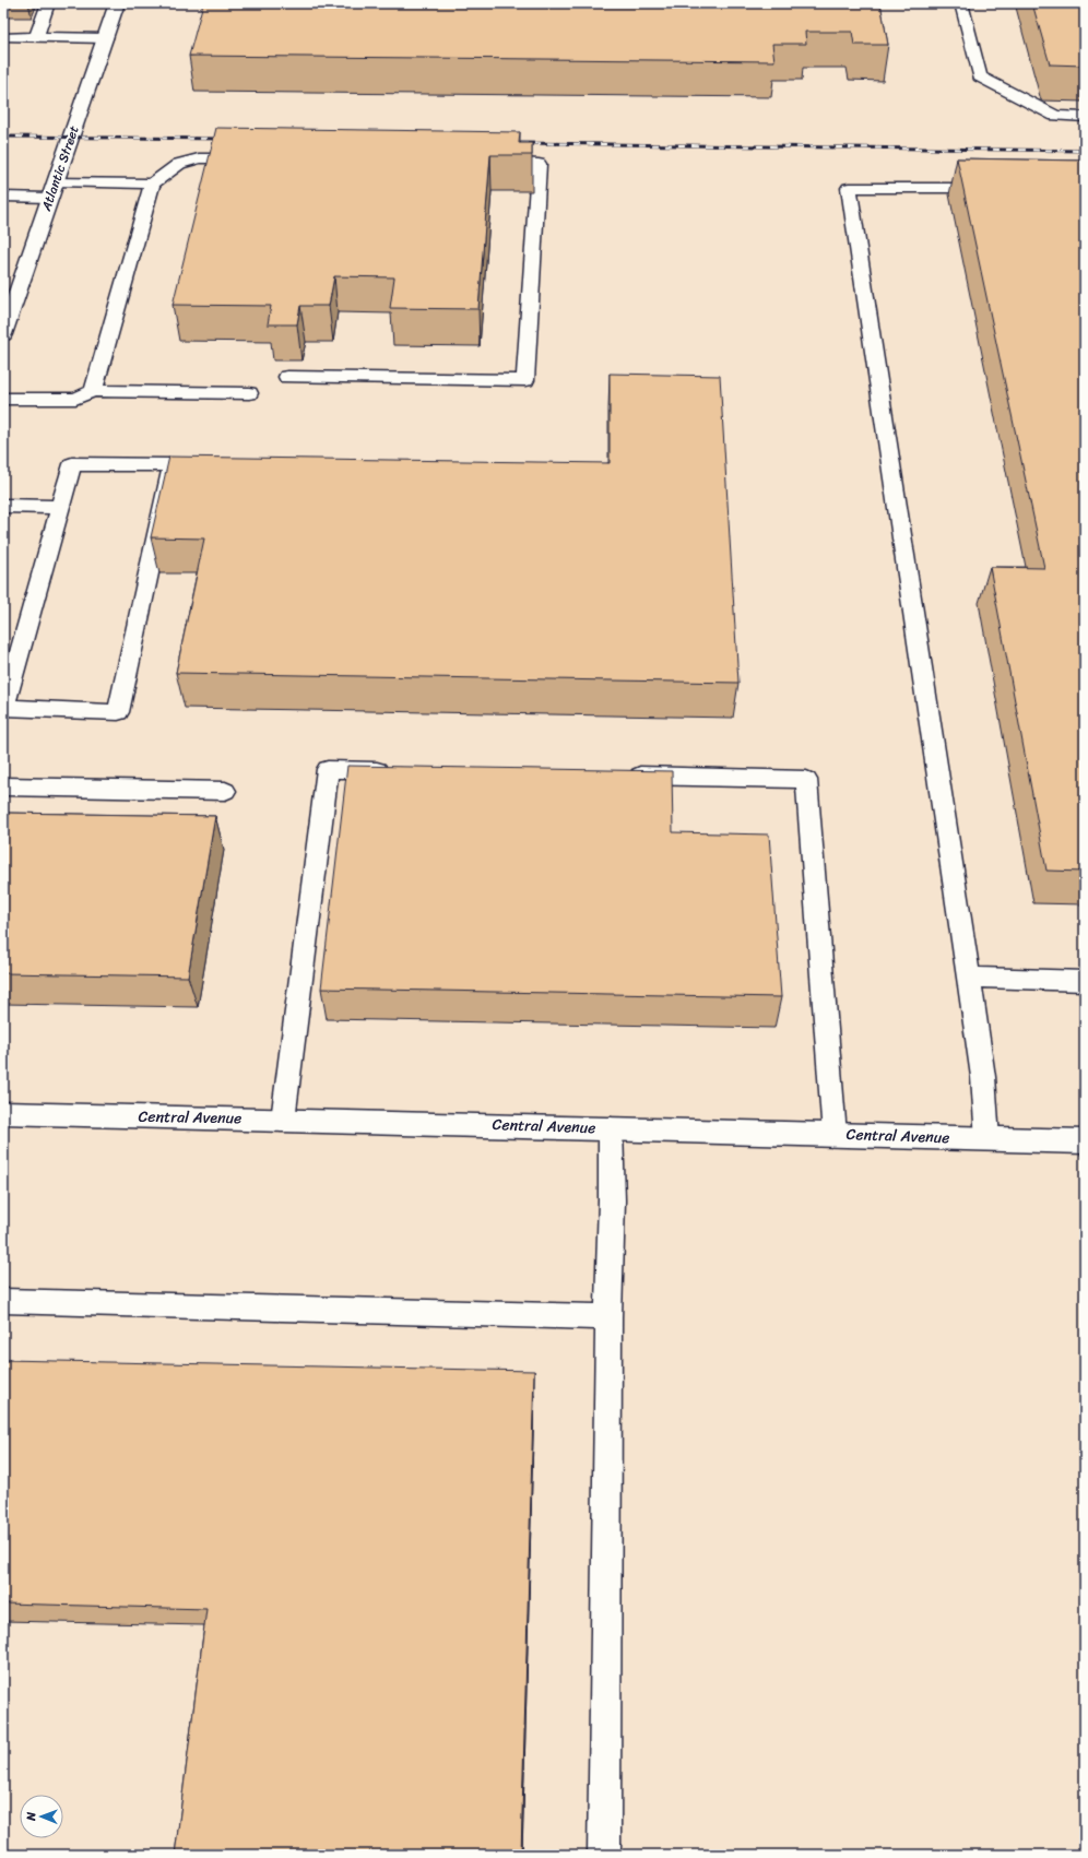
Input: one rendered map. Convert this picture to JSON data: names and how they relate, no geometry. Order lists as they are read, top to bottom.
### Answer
{
  "streets": {
    "street": ["Atlantic Street", "Central Avenue"]
  },
  "north": "left"
}
